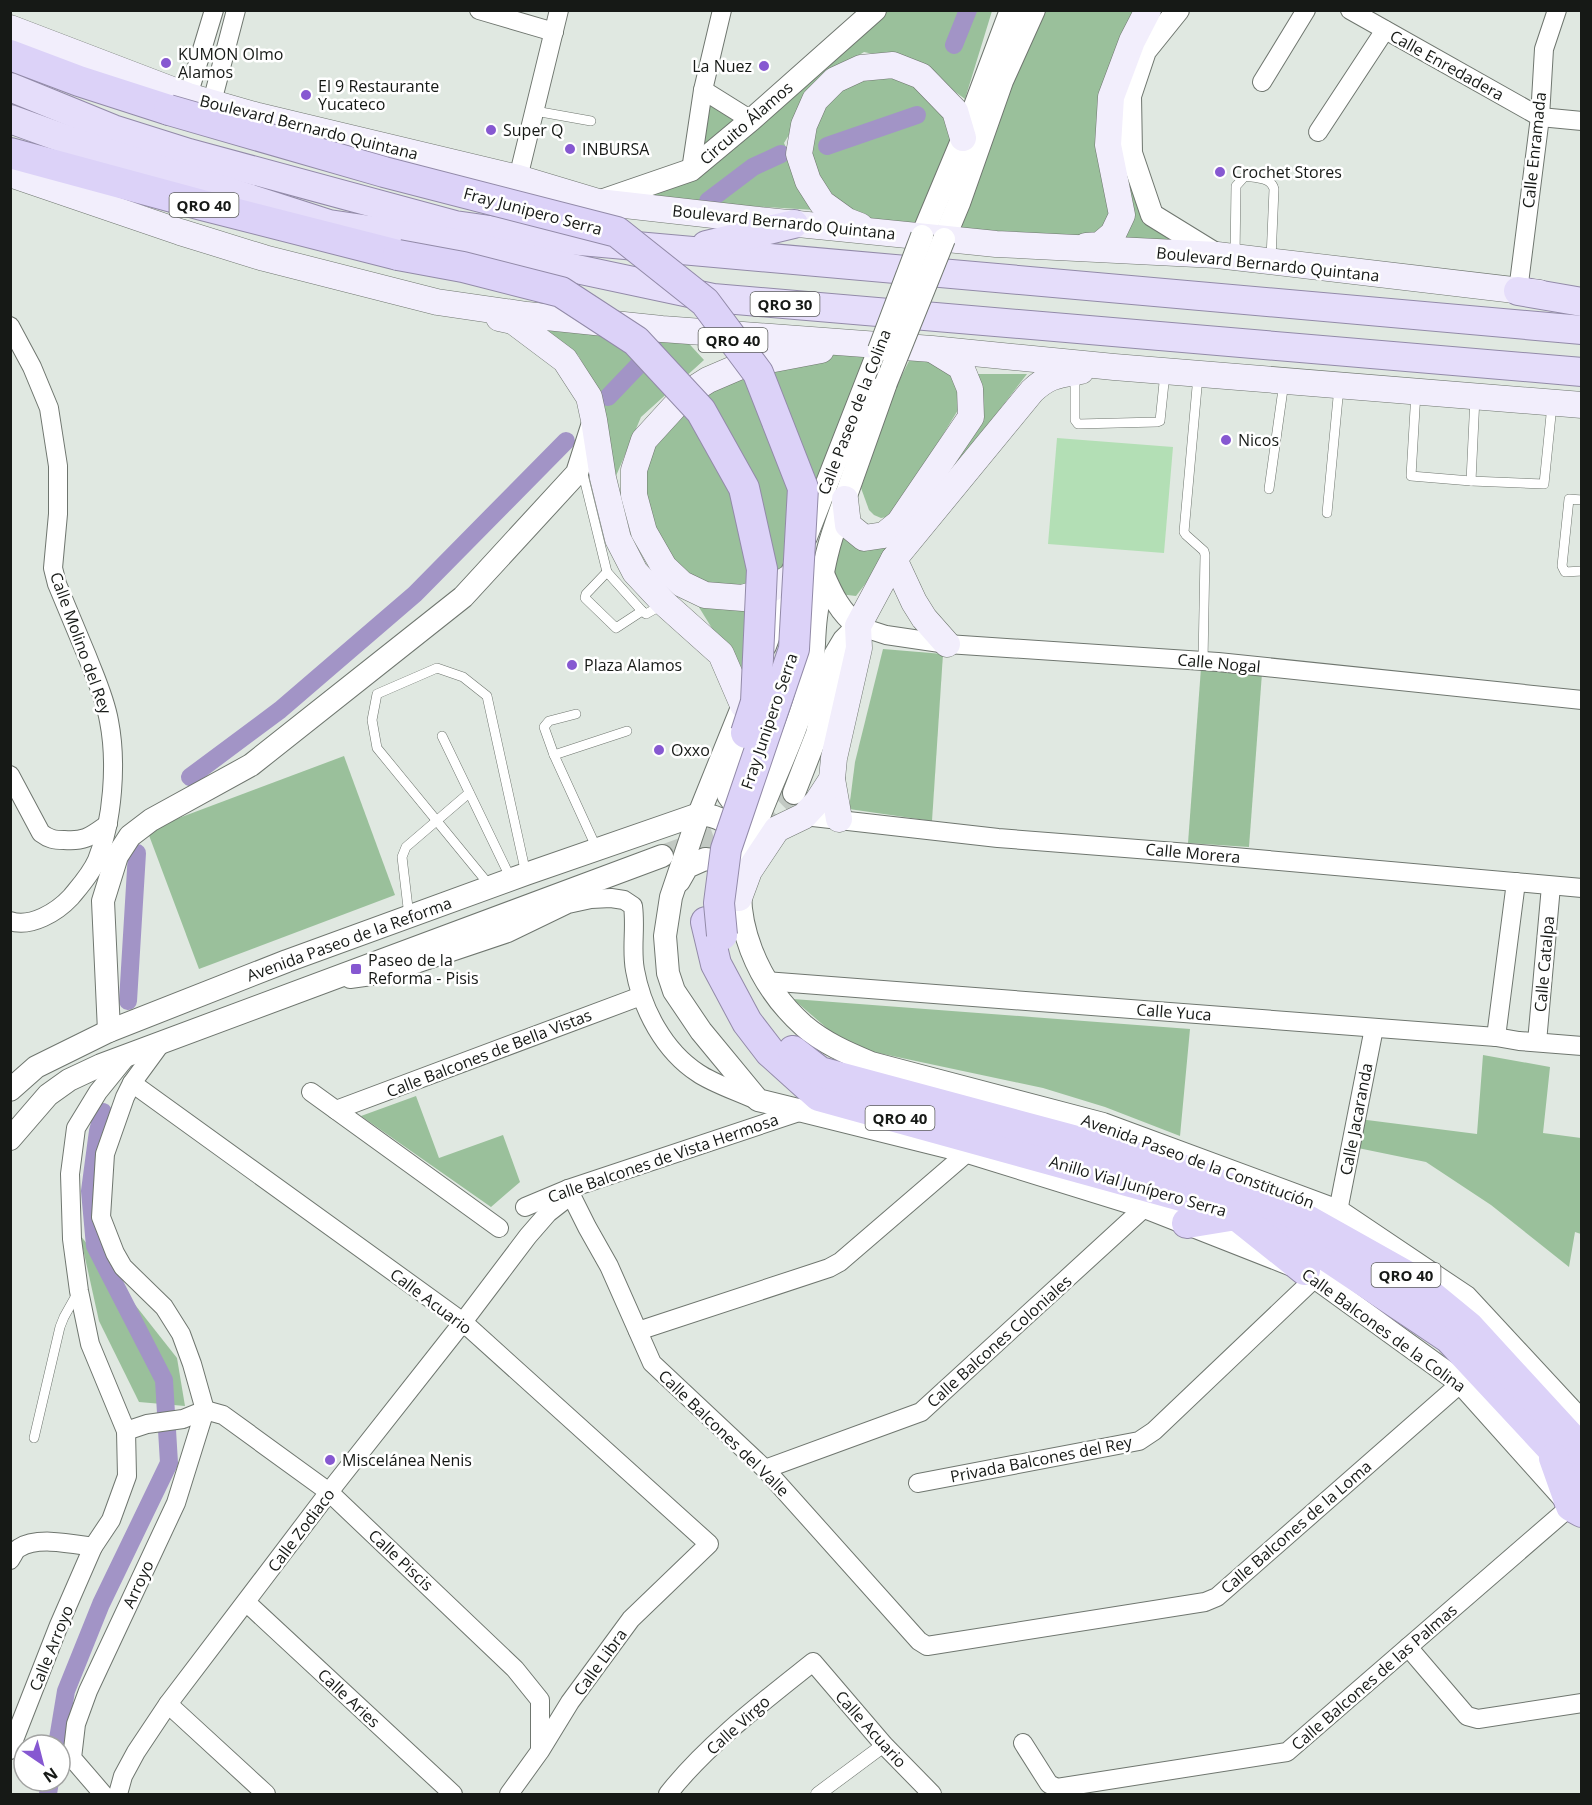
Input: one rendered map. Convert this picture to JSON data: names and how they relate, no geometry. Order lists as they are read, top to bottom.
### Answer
{
  "streets": {
    "highway": ["QRO 40", "Fray Junipero Serra", "Anillo Vial Junípero Serra"],
    "main road": ["Boulevard Bernardo Quintana", "QRO 30"],
    "street": [
      "Calle Enredadera",
      "Circuito Álamos",
      "Calle Enramada",
      "Calle Paseo de la Colina",
      "Calle Molino del Rey",
      "Calle Nogal",
      "Calle Morera",
      "Avenida Paseo de la Reforma",
      "Calle Catalpa",
      "Calle Yuca",
      "Calle Balcones de Bella Vistas",
      "Calle Jacaranda",
      "Calle Balcones de Vista Hermosa",
      "Avenida Paseo de la Constitución",
      "Calle Acuario",
      "Calle Balcones de la Colina",
      "Calle Balcones Coloniales",
      "Calle Balcones del Valle",
      "Privada Balcones del Rey",
      "Calle Balcones de la Loma",
      "Calle Zodiaco",
      "Calle Piscis",
      "Arroyo",
      "Calle Arroyo",
      "Calle Libra",
      "Calle Balcones de las Palmas",
      "Calle Aries",
      "Calle Virgo"
    ]
  },
  "crossings": [
    ["Calle Enredadera", "Calle Enramada"],
    ["Circuito Álamos", "Boulevard Bernardo Quintana"],
    ["Boulevard Bernardo Quintana", "Calle Enramada"],
    ["Boulevard Bernardo Quintana", "Fray Junipero Serra"],
    ["Fray Junipero Serra", "Anillo Vial Junípero Serra"],
    ["Calle Paseo de la Colina", "Avenida Paseo de la Reforma"],
    ["Calle Paseo de la Colina", "Avenida Paseo de la Constitución"],
    ["Calle Morera", "Calle Catalpa"],
    ["Calle Catalpa", "Calle Yuca"],
    ["Calle Yuca", "Calle Jacaranda"],
    ["Calle Yuca", "Avenida Paseo de la Constitución"],
    ["Calle Jacaranda", "Avenida Paseo de la Constitución"],
    ["Calle Balcones de Vista Hermosa", "Calle Balcones de la Colina"],
    ["Calle Balcones de Vista Hermosa", "Calle Balcones del Valle"],
    ["Calle Balcones de Vista Hermosa", "Calle Zodiaco"],
    ["Anillo Vial Junípero Serra", "Calle Balcones de la Colina"],
    ["Anillo Vial Junípero Serra", "Calle Balcones de las Palmas"],
    ["Calle Acuario", "Calle Zodiaco"],
    ["Calle Acuario", "Calle Libra"],
    ["Calle Acuario", "Calle Virgo"],
    ["Calle Balcones de la Colina", "Calle Balcones Coloniales"],
    ["Calle Balcones de la Colina", "Privada Balcones del Rey"],
    ["Calle Balcones de la Colina", "Calle Balcones de la Loma"],
    ["Calle Balcones de la Colina", "Calle Balcones de las Palmas"],
    ["Calle Balcones Coloniales", "Calle Balcones del Valle"],
    ["Calle Balcones del Valle", "Calle Balcones de la Loma"],
    ["Calle Balcones del Valle", "Calle Zodiaco"],
    ["Calle Zodiaco", "Calle Piscis"],
    ["Calle Zodiaco", "Calle Aries"],
    ["Calle Piscis", "Arroyo"],
    ["Calle Piscis", "Calle Libra"]
  ],
  "places": {
    "other": [
      "KUMON Olmo Alamos",
      "La Nuez",
      "El 9 Restaurante Yucateco",
      "Super Q",
      "INBURSA",
      "Crochet Stores",
      "Nicos",
      "Plaza Alamos",
      "Oxxo",
      "Miscelánea Nenis"
    ],
    "transit": ["Paseo de la Reforma - Pisis"]
  },
  "north": "bottom right"
}
